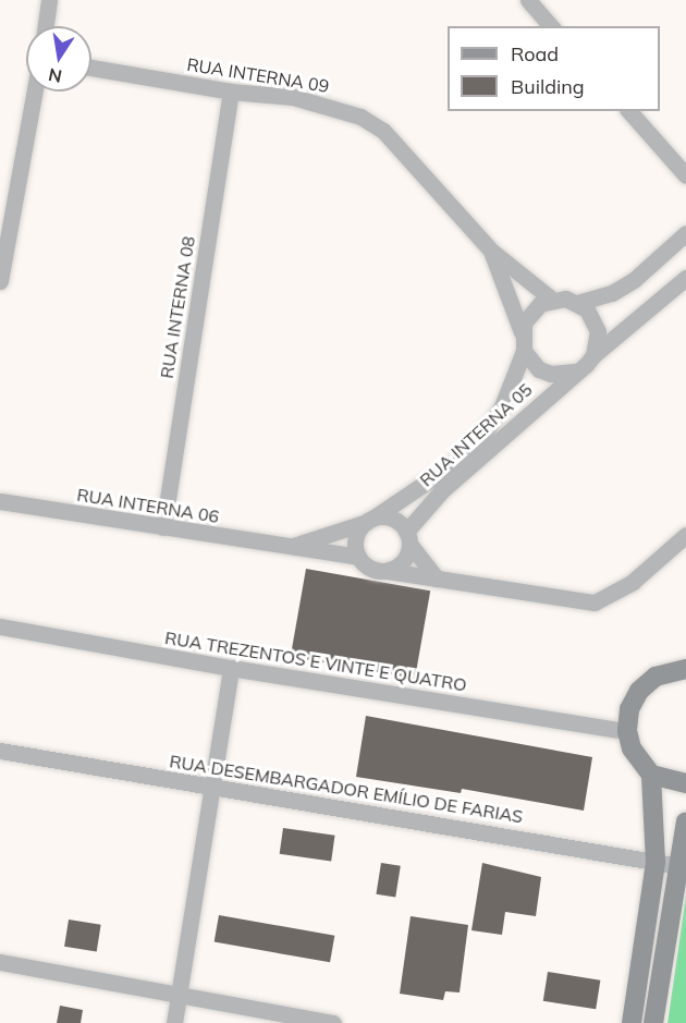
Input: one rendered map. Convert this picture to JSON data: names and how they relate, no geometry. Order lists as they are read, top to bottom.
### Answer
{
  "streets": {
    "street": [
      "RUA INTERNA 09",
      "RUA INTERNA 08",
      "RUA INTERNA 05",
      "RUA INTERNA 06",
      "RUA TREZENTOS E VINTE E QUATRO",
      "RUA DESEMBARGADOR EMÍLIO DE FARIAS"
    ]
  },
  "crossings": [
    ["RUA INTERNA 09", "RUA INTERNA 08"],
    ["RUA INTERNA 09", "RUA INTERNA 05"],
    ["RUA INTERNA 08", "RUA INTERNA 06"],
    ["RUA INTERNA 05", "RUA INTERNA 06"]
  ],
  "legend": ["Road", "Building"],
  "north": "bottom"
}
